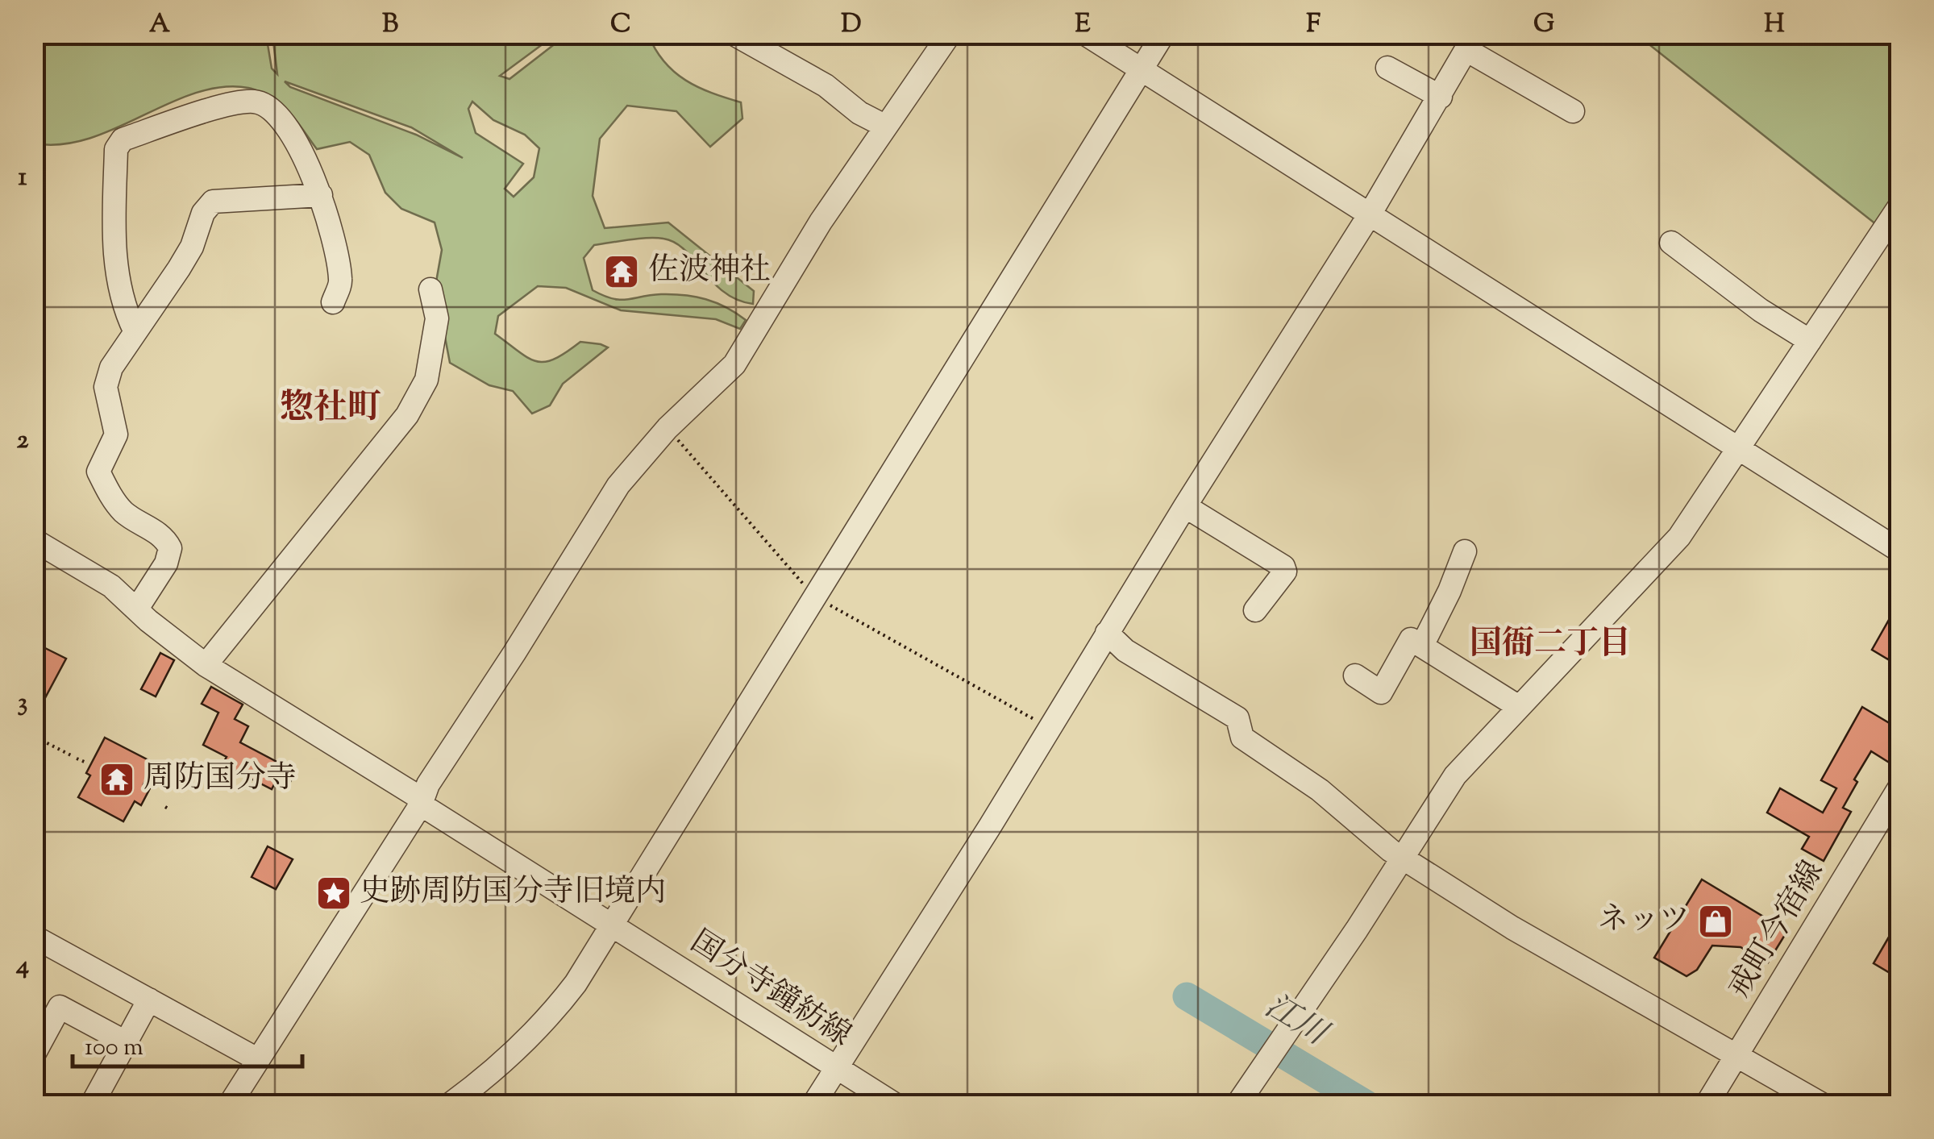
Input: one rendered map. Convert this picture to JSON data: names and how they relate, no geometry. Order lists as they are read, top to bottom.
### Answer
{
  "streets": {
    "street": ["戒町今宿線", "国分寺鐘紡線"]
  },
  "districts": ["惣社町", "国衙二丁目"],
  "water": ["江川"],
  "places": {
    "temple": ["佐波神社", "周防国分寺"],
    "place": ["史跡周防国分寺旧境内"],
    "shop": ["ネッツ"]
  },
  "scale_bar": "100 m",
  "grid": {
    "columns": [
      "A",
      "B",
      "C",
      "D",
      "E",
      "F",
      "G",
      "H"
    ],
    "rows": [
      "1",
      "2",
      "3",
      "4"
    ]
  }
}
